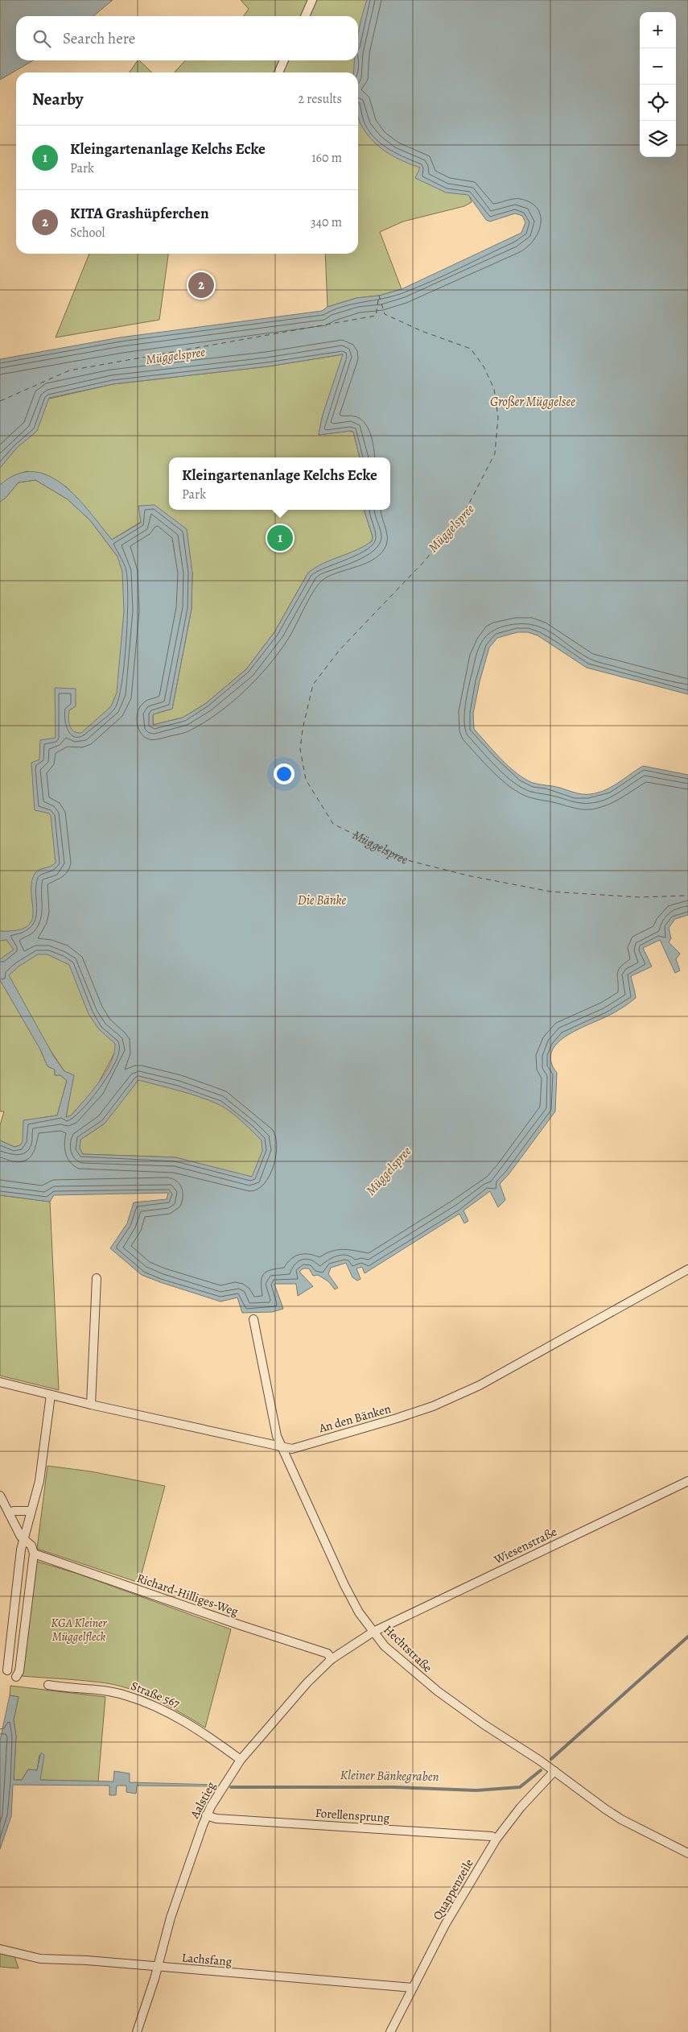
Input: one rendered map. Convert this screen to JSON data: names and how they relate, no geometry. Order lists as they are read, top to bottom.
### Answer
{
  "streets": {
    "street": [
      "An den Bänken",
      "Wiesenstraße",
      "Richard-Hilliges-Weg",
      "Hechtstraße",
      "Straße 567",
      "Aalstieg",
      "Forellensprung",
      "Quappenzeile",
      "Lachsfang"
    ]
  },
  "crossings": [
    ["An den Bänken", "Hechtstraße"],
    ["Wiesenstraße", "Hechtstraße"],
    ["Wiesenstraße", "Aalstieg"],
    ["Richard-Hilliges-Weg", "Aalstieg"],
    ["Hechtstraße", "Aalstieg"],
    ["Hechtstraße", "Quappenzeile"],
    ["Straße 567", "Aalstieg"],
    ["Aalstieg", "Forellensprung"],
    ["Aalstieg", "Lachsfang"],
    ["Forellensprung", "Quappenzeile"],
    ["Quappenzeile", "Lachsfang"]
  ],
  "water": [
    "Müggelspree",
    "Großer Müggelsee",
    "Die Bänke",
    "Kleiner Bänkegraben"
  ],
  "parks": ["KGA Kleiner Müggelfleck"],
  "page": {
    "map_buttons": ["+", "−"],
    "search": "Search here",
    "heading": ["Nearby", "2 results"],
    "list": [
      {
        "mark": "1",
        "name": "Kleingartenanlage Kelchs Ecke",
        "note": "Park",
        "value": "160 m"
      },
      {
        "mark": "2",
        "name": "KITA Grashüpferchen",
        "note": "School",
        "value": "340 m"
      }
    ],
    "pins": ["2", "1"],
    "popup": ["Kleingartenanlage Kelchs Ecke", "Park"]
  }
}
